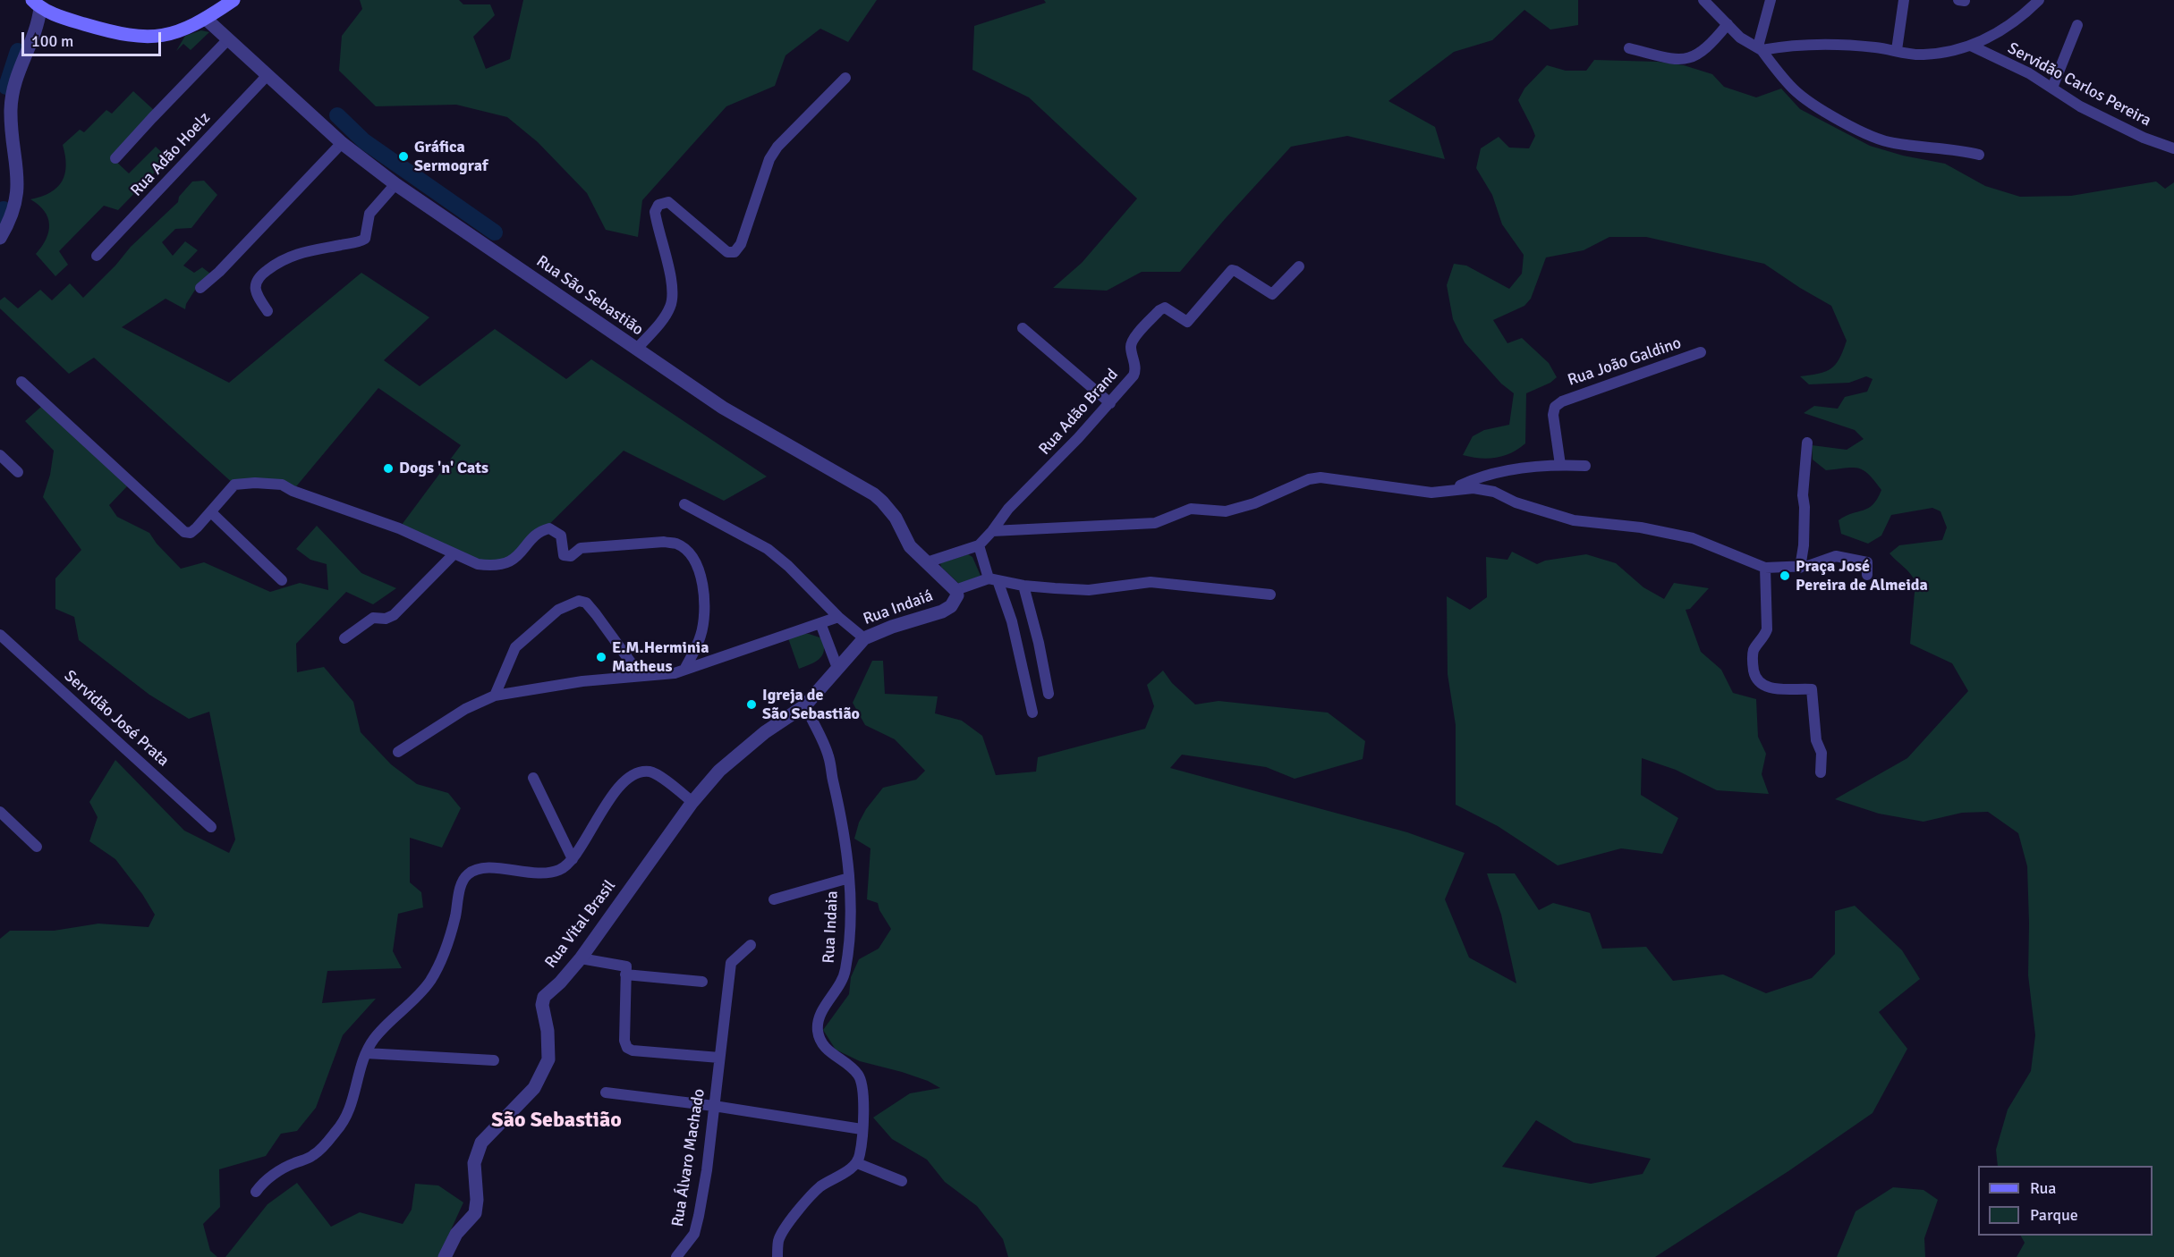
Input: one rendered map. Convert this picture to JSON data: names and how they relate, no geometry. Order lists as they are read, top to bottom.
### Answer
{
  "streets": {
    "street": [
      "Servidão Carlos Pereira",
      "Rua Adão Hoelz",
      "Rua São Sebastião",
      "Rua João Galdino",
      "Rua Adão Brand",
      "Rua Indaiá",
      "Servidão José Prata",
      "Rua Vital Brasil",
      "Rua Indaia",
      "Rua Álvaro Machado"
    ]
  },
  "crossings": [
    ["Rua Adão Hoelz", "Rua São Sebastião"],
    ["Rua São Sebastião", "Rua Indaiá"],
    ["Rua Indaiá", "Rua Vital Brasil"],
    ["Rua Indaiá", "Rua Indaia"],
    ["Rua Vital Brasil", "Rua Indaia"]
  ],
  "districts": ["São Sebastião"],
  "places": [
    "Gráfica Sermograf",
    "Dogs 'n' Cats",
    "Praça José Pereira de Almeida",
    "E.M.Herminia Matheus",
    "Igreja de São Sebastião"
  ],
  "legend": ["Rua", "Parque"],
  "scale_bar": "100 m"
}
